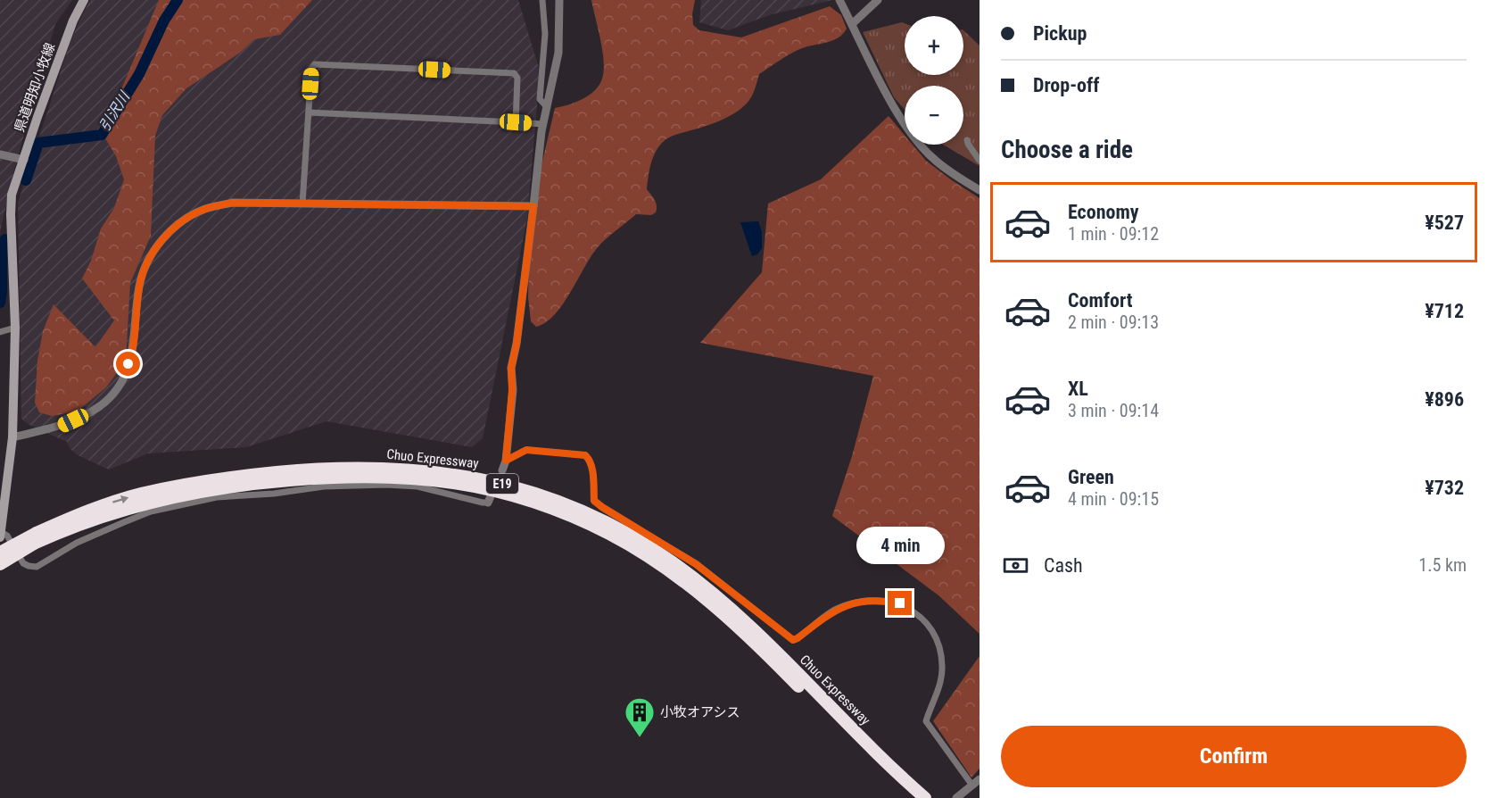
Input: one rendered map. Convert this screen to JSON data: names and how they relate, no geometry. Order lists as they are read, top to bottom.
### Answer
{
  "streets": {
    "highway": ["Chuo Expressway", "E19"],
    "main road": ["県道明知小牧線"]
  },
  "water": ["引沢川"],
  "places": {
    "building": ["小牧オアシス"]
  },
  "page": {
    "banner": ["Pickup", "Drop-off"],
    "map_buttons": ["+", "−"],
    "heading": "Choose a ride",
    "list": [
      {
        "name": "Economy",
        "note": "1 min · 09:12",
        "value": "¥527"
      },
      {
        "name": "Comfort",
        "note": "2 min · 09:13",
        "value": "¥712"
      },
      {
        "name": "XL",
        "note": "3 min · 09:14",
        "value": "¥896"
      },
      {
        "name": "Green",
        "note": "4 min · 09:15",
        "value": "¥732"
      }
    ],
    "bubble": "4 min",
    "pay": ["Cash", "1.5 km"],
    "buttons": "Confirm"
  }
}
